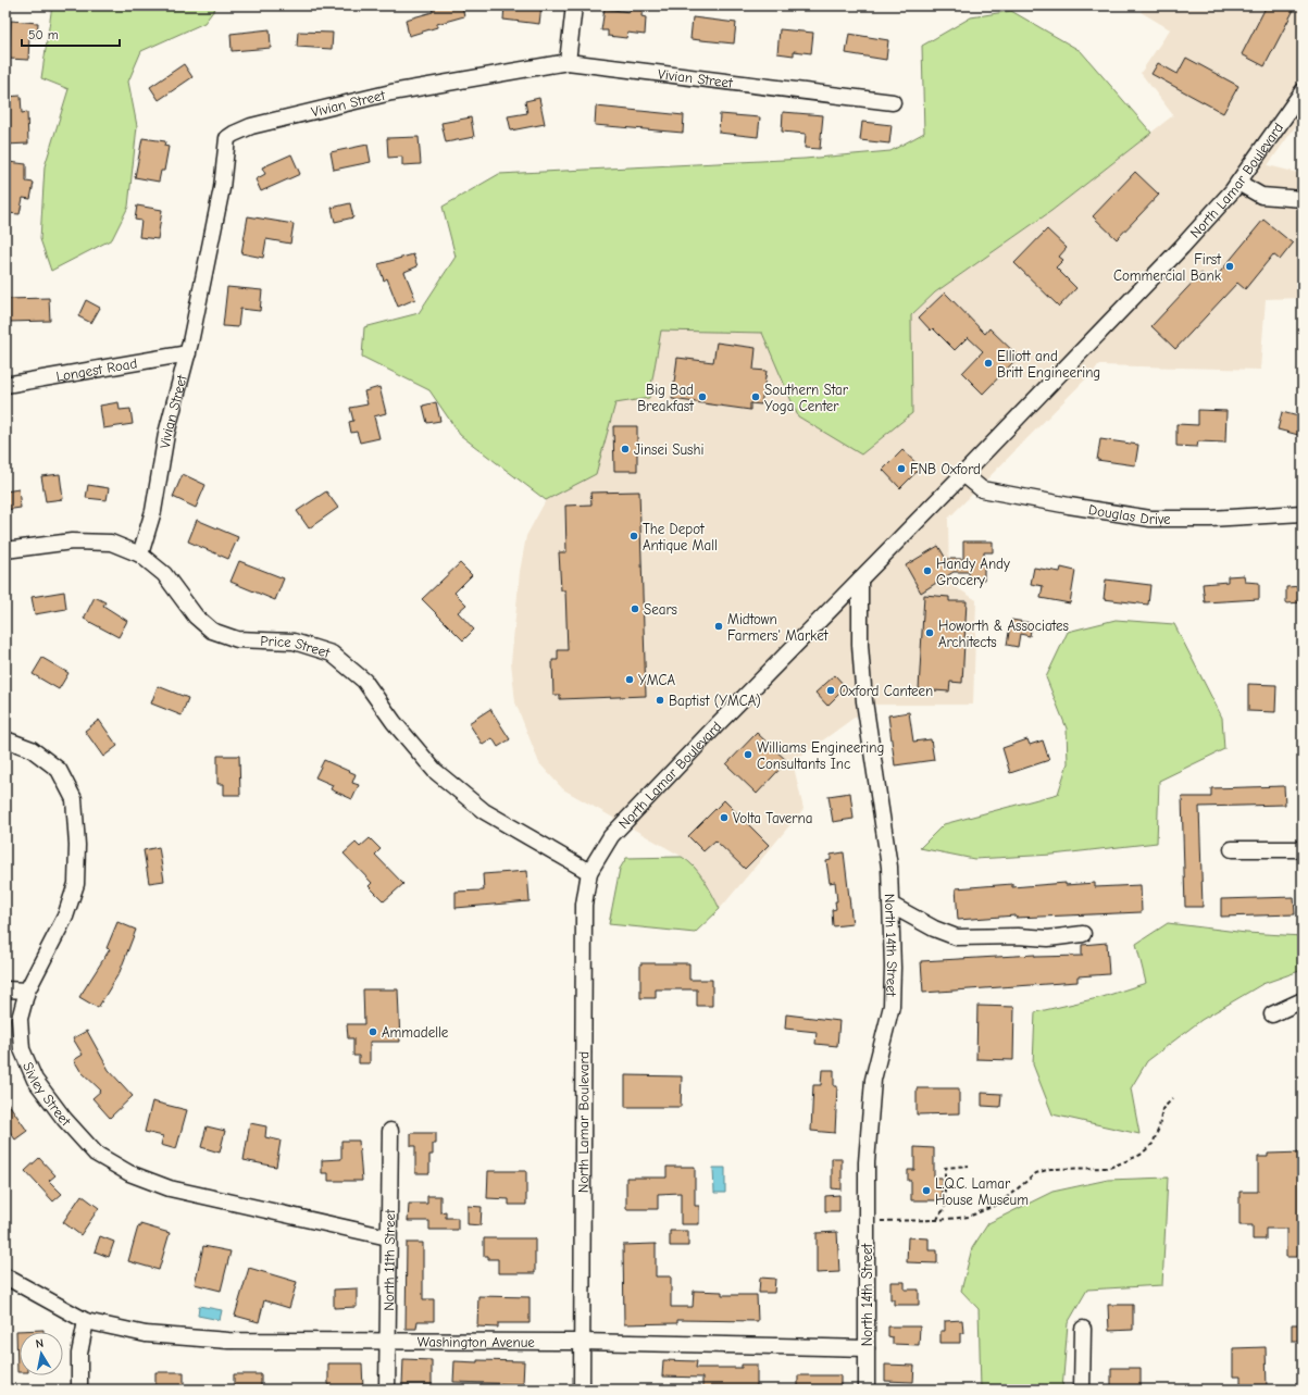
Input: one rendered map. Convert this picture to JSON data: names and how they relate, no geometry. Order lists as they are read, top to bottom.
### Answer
{
  "streets": {
    "street": [
      "Vivian Street",
      "North Lamar Boulevard",
      "Longest Road",
      "Douglas Drive",
      "Price Street",
      "North 14th Street",
      "Sivley Street",
      "North 11th Street",
      "Washington Avenue"
    ]
  },
  "crossings": [
    ["Vivian Street", "Longest Road"],
    ["Vivian Street", "Price Street"],
    ["North Lamar Boulevard", "Douglas Drive"],
    ["North Lamar Boulevard", "Price Street"],
    ["North Lamar Boulevard", "North 14th Street"],
    ["North Lamar Boulevard", "Washington Avenue"],
    ["North 14th Street", "Washington Avenue"],
    ["Sivley Street", "North 11th Street"],
    ["North 11th Street", "Washington Avenue"]
  ],
  "places": [
    "First Commercial Bank",
    "Elliott and Britt Engineering",
    "Big Bad Breakfast",
    "Southern Star Yoga Center",
    "Jinsei Sushi",
    "FNB Oxford",
    "The Depot Antique Mall",
    "Handy Andy Grocery",
    "Sears",
    "Midtown Farmers' Market",
    "Howorth & Associates Architects",
    "YMCA",
    "Oxford Canteen",
    "Baptist (YMCA)",
    "Williams Engineering Consultants Inc",
    "Volta Taverna",
    "Ammadelle",
    "L.Q.C. Lamar House Museum"
  ],
  "scale_bar": "50 m",
  "north": "top"
}
